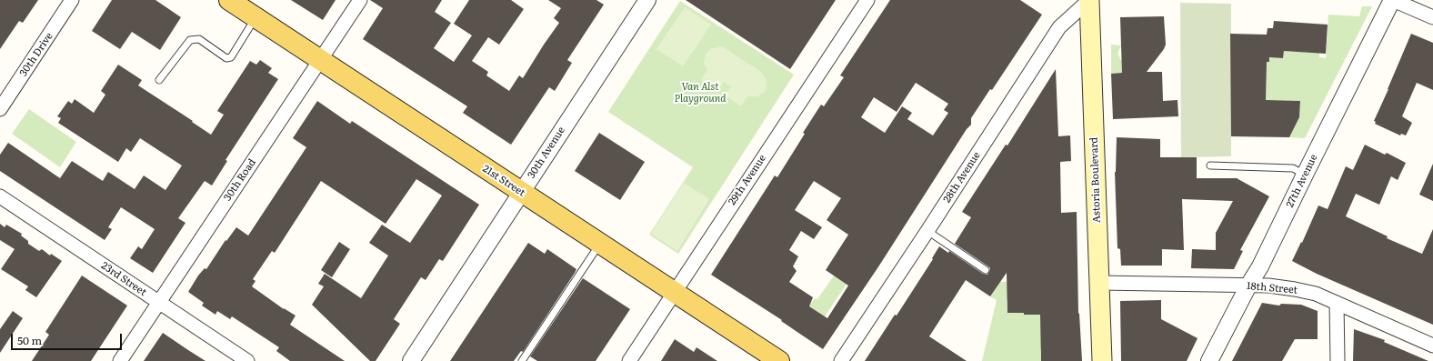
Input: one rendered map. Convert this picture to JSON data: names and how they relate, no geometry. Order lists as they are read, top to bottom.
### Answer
{
  "streets": {
    "main road": ["Astoria Boulevard", "21st Street"],
    "street": [
      "30th Drive",
      "30th Avenue",
      "28th Avenue",
      "30th Road",
      "29th Avenue",
      "27th Avenue",
      "23rd Street",
      "18th Street"
    ]
  },
  "crossings": [
    ["30th Avenue", "21st Street"],
    ["28th Avenue", "Astoria Boulevard"],
    ["30th Road", "21st Street"],
    ["30th Road", "23rd Street"],
    ["29th Avenue", "21st Street"],
    ["Astoria Boulevard", "18th Street"],
    ["27th Avenue", "18th Street"]
  ],
  "parks": ["Van Alst Playground"],
  "scale_bar": "50 m"
}
